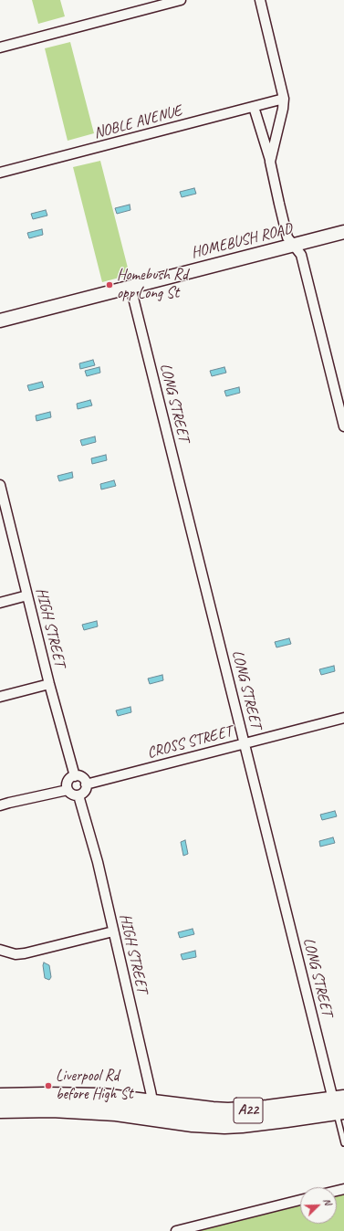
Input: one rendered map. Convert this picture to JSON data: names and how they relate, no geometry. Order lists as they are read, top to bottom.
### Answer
{
  "streets": {
    "highway": ["A22"],
    "main road": ["HOMEBUSH ROAD"],
    "street": [
      "NOBLE AVENUE",
      "LONG STREET",
      "HIGH STREET",
      "CROSS STREET"
    ]
  },
  "crossings": [
    ["HOMEBUSH ROAD", "LONG STREET"],
    ["LONG STREET", "CROSS STREET"],
    ["LONG STREET", "A22"],
    ["HIGH STREET", "CROSS STREET"],
    ["HIGH STREET", "A22"]
  ],
  "places": ["Homebush Rd opp Long St", "Liverpool Rd before High St"],
  "north": "top right"
}
